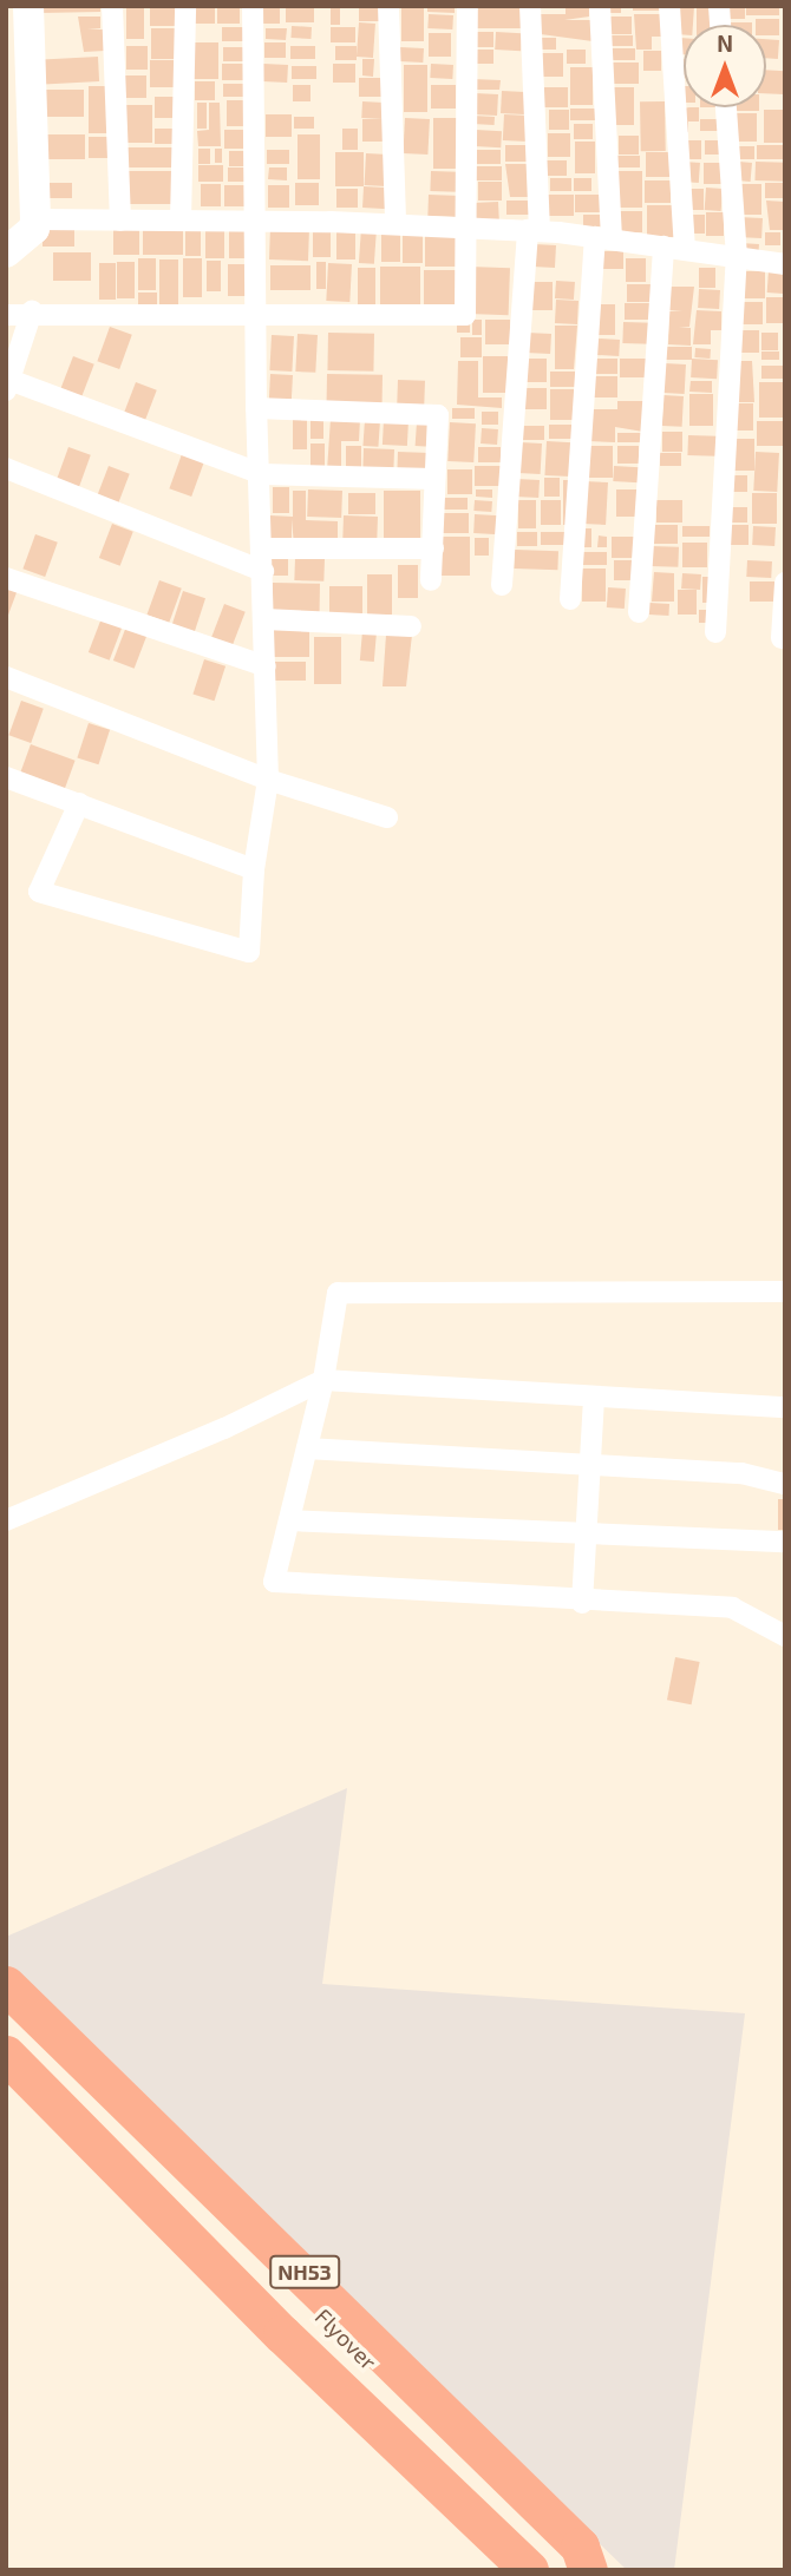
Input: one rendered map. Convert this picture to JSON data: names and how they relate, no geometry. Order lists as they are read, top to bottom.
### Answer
{
  "streets": {
    "highway": ["NH53", "Flyover"]
  },
  "crossings": [
    ["NH53", "Flyover"]
  ],
  "north": "top"
}
